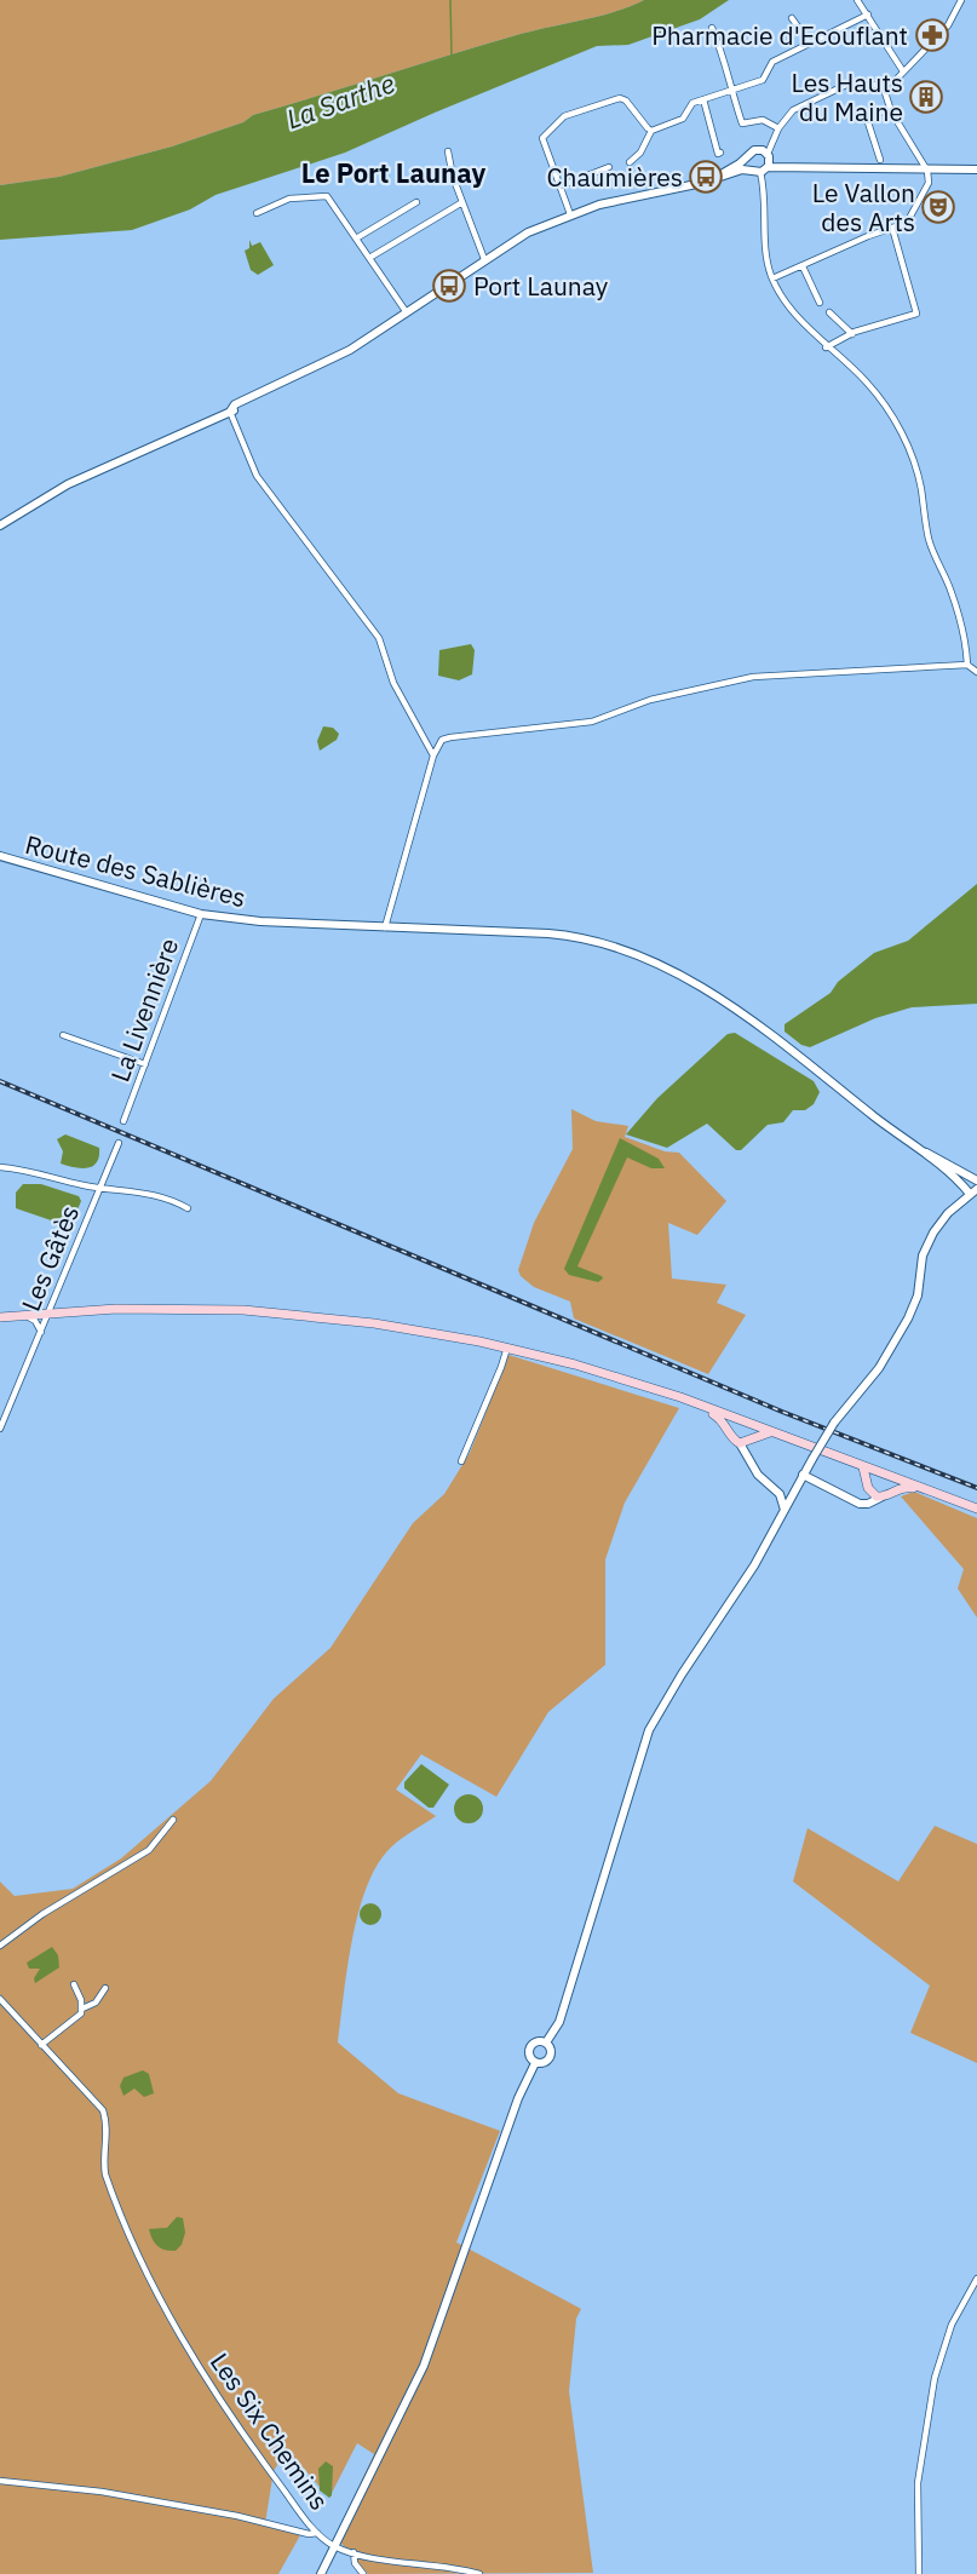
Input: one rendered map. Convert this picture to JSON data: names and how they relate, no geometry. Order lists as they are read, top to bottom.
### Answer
{
  "streets": {
    "street": [
      "Route des Sablières",
      "La Livennière",
      "Les Gâtès",
      "Les Six Chemins"
    ]
  },
  "crossings": [
    ["Route des Sablières", "La Livennière"]
  ],
  "districts": ["Le Port Launay"],
  "water": ["La Sarthe"],
  "places": {
    "pharmacy": ["Pharmacie d'Ecouflant"],
    "building": ["Les Hauts du Maine"],
    "bus stop": ["Chaumières", "Port Launay"],
    "theatre": ["Le Vallon des Arts"]
  }
}
